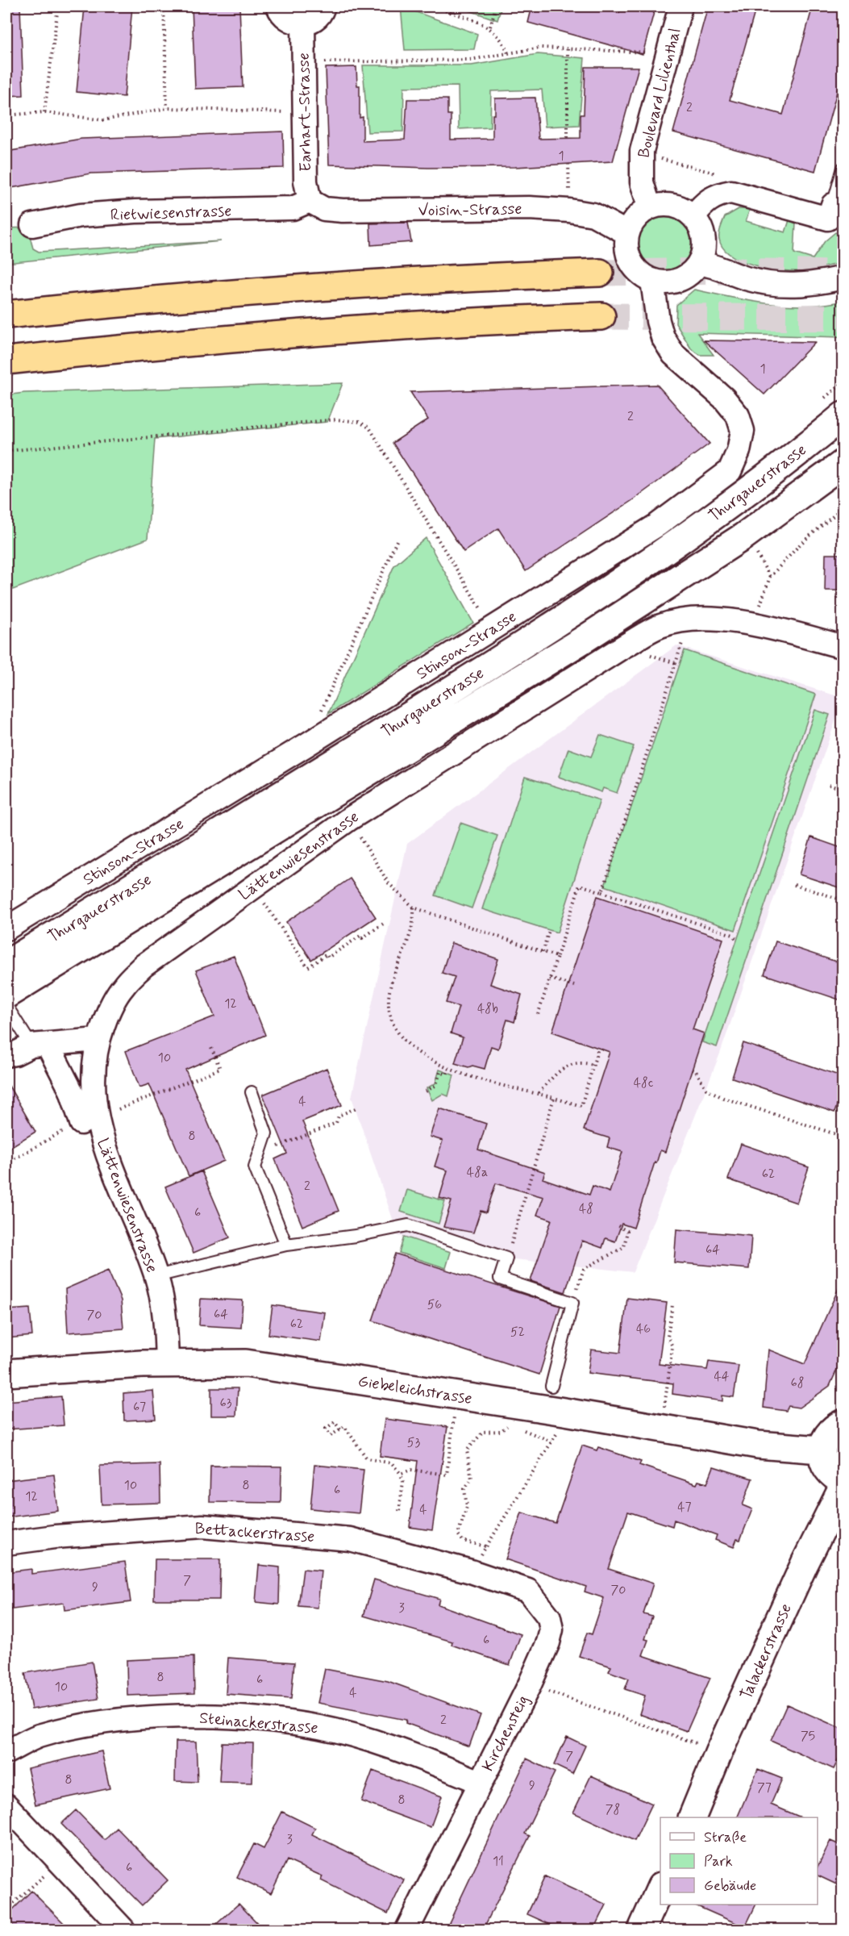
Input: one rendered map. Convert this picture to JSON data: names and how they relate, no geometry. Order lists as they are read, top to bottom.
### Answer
{
  "streets": {
    "main road": ["Thurgauerstrasse", "Giebeleichstrasse", "Talackerstrasse"],
    "street": [
      "Boulevard Lilienthal",
      "Earhart-Strasse",
      "Voisin-Strasse",
      "Rietwiesenstrasse",
      "Stinson-Strasse",
      "Lättenwiesenstrasse",
      "Bettackerstrasse",
      "Steinackerstrasse",
      "Kirchensteig"
    ]
  },
  "crossings": [
    ["Boulevard Lilienthal", "Voisin-Strasse"],
    ["Boulevard Lilienthal", "Stinson-Strasse"],
    ["Earhart-Strasse", "Voisin-Strasse"],
    ["Earhart-Strasse", "Rietwiesenstrasse"],
    ["Voisin-Strasse", "Rietwiesenstrasse"],
    ["Voisin-Strasse", "Stinson-Strasse"],
    ["Lättenwiesenstrasse", "Giebeleichstrasse"],
    ["Bettackerstrasse", "Kirchensteig"],
    ["Steinackerstrasse", "Kirchensteig"]
  ],
  "house_numbers": [
    "2",
    "1",
    "1",
    "2",
    "12",
    "48b",
    "10",
    "48c",
    "4",
    "8",
    "48a",
    "62",
    "2",
    "48",
    "6",
    "64",
    "56",
    "64",
    "70",
    "62",
    "46",
    "52",
    "44",
    "68",
    "63",
    "67",
    "53",
    "10",
    "8",
    "6",
    "12",
    "47",
    "4",
    "7",
    "9",
    "70",
    "3",
    "6",
    "8",
    "6",
    "10",
    "4",
    "2",
    "75",
    "7",
    "8",
    "9",
    "77",
    "8",
    "78",
    "3",
    "11",
    "6"
  ],
  "legend": ["Straße", "Park", "Gebäude"]
}
